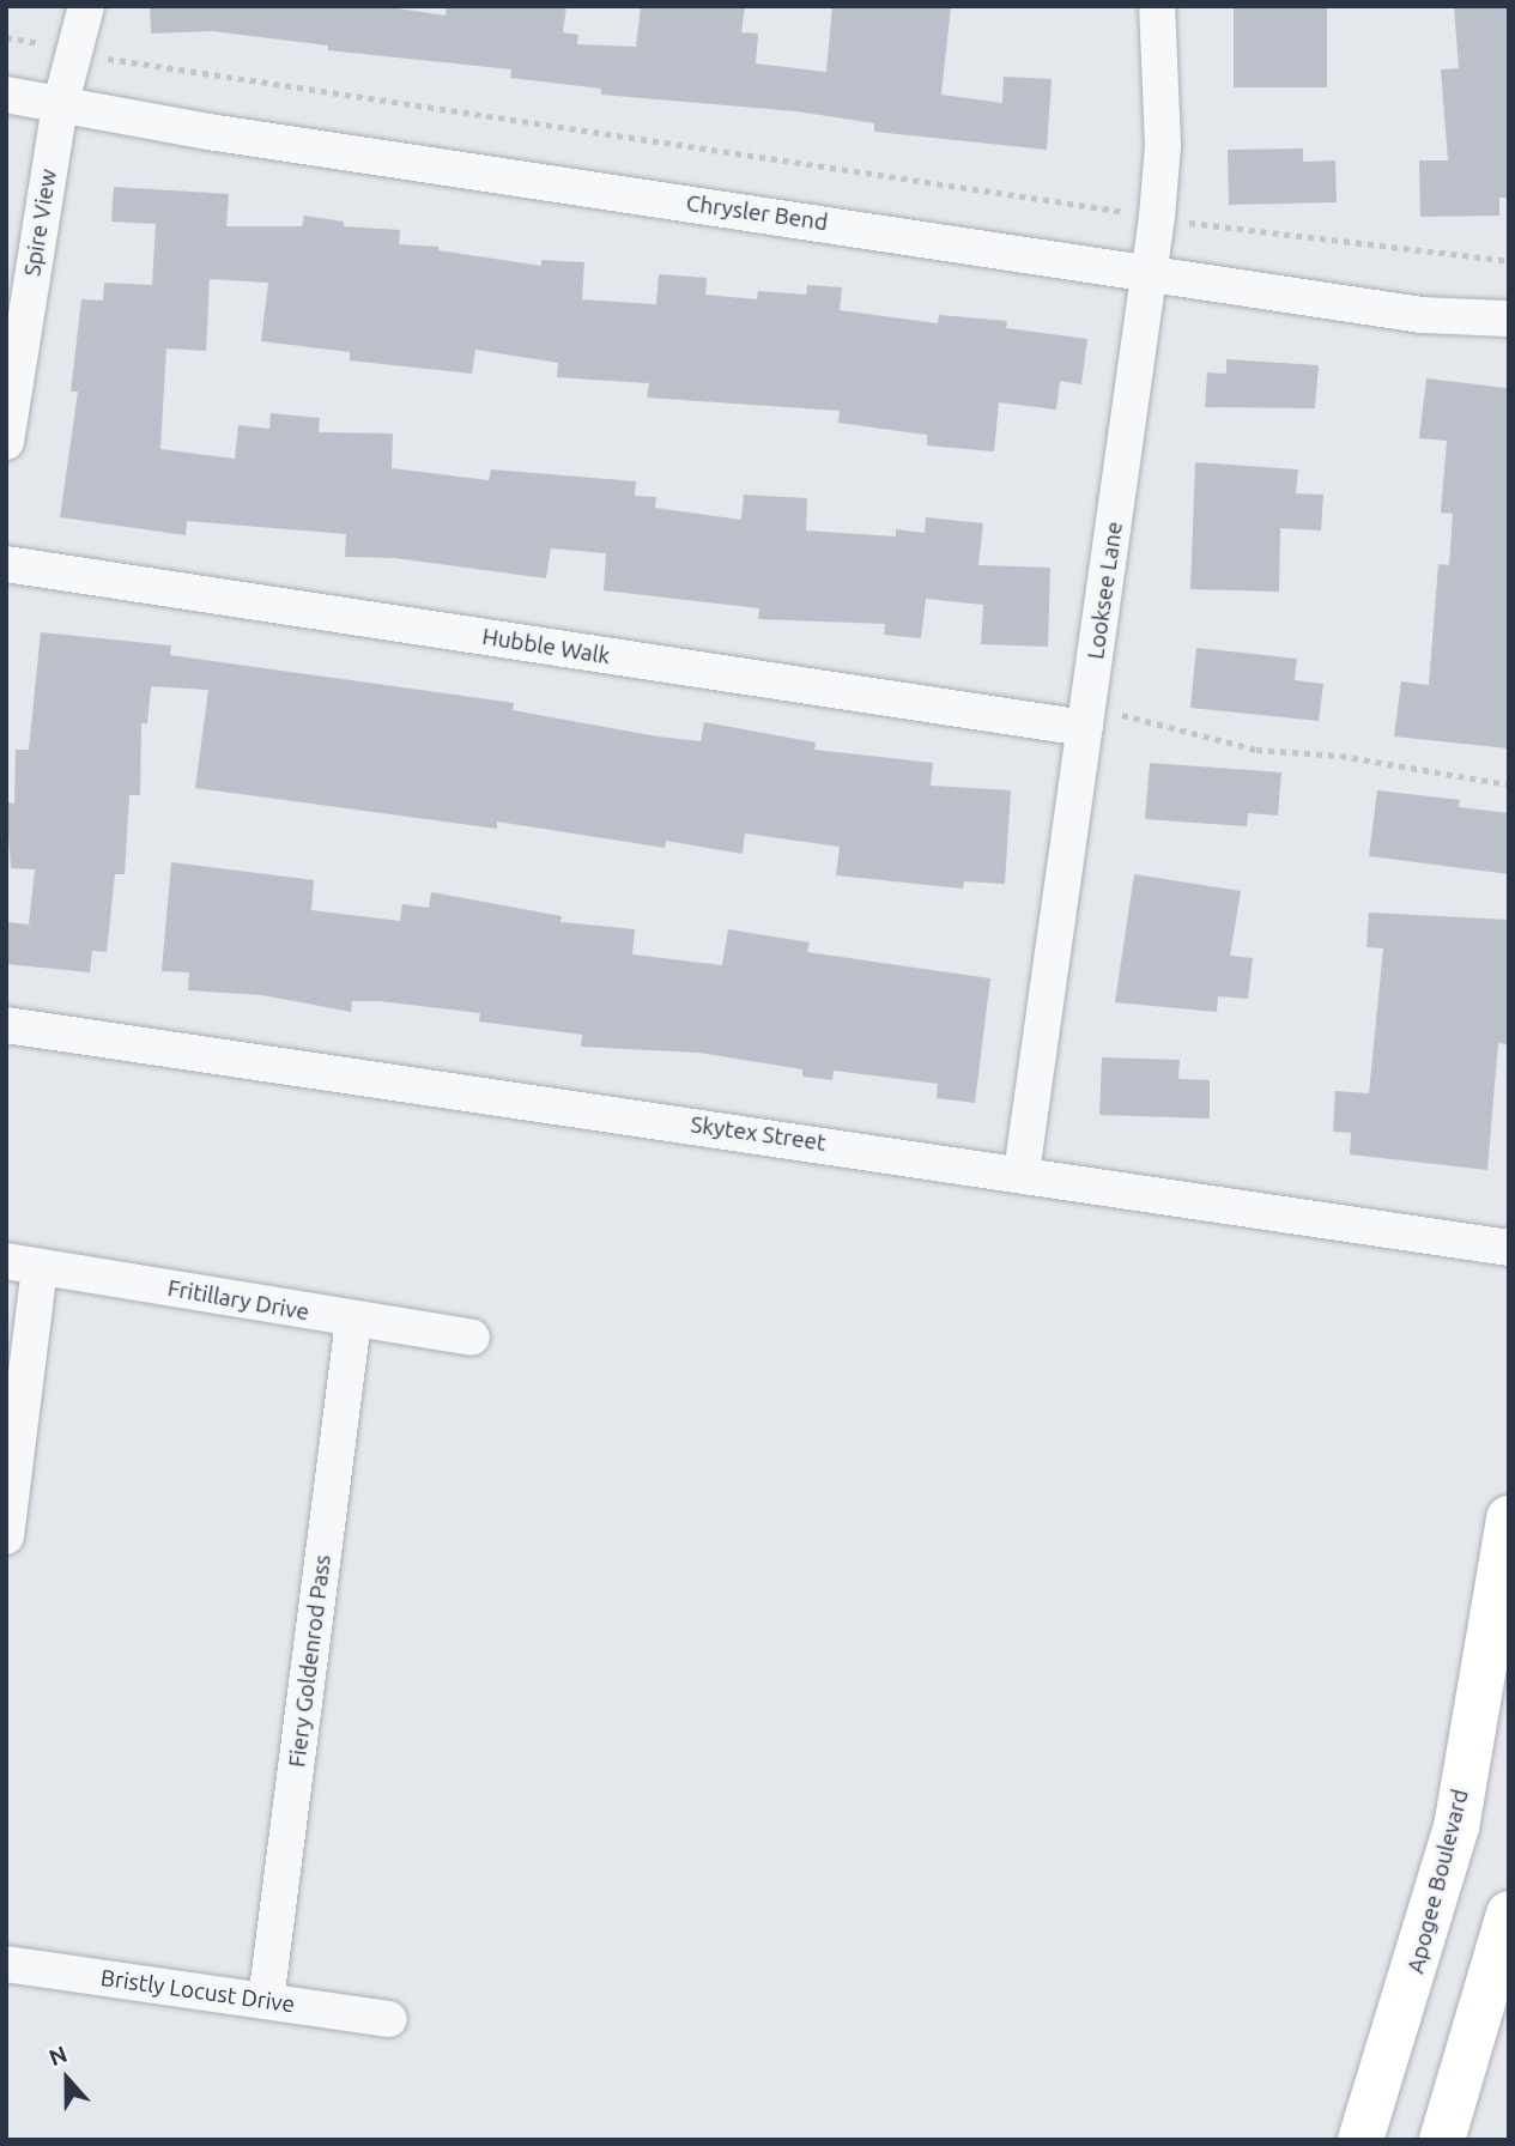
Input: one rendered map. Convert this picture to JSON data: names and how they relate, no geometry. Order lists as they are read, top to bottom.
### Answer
{
  "streets": {
    "street": [
      "Chrysler Bend",
      "Spire View",
      "Looksee Lane",
      "Hubble Walk",
      "Skytex Street",
      "Fritillary Drive",
      "Fiery Goldenrod Pass",
      "Apogee Boulevard",
      "Bristly Locust Drive"
    ]
  },
  "crossings": [
    ["Chrysler Bend", "Spire View"],
    ["Chrysler Bend", "Looksee Lane"],
    ["Looksee Lane", "Hubble Walk"],
    ["Looksee Lane", "Skytex Street"],
    ["Fritillary Drive", "Fiery Goldenrod Pass"],
    ["Fiery Goldenrod Pass", "Bristly Locust Drive"]
  ],
  "north": "top"
}
